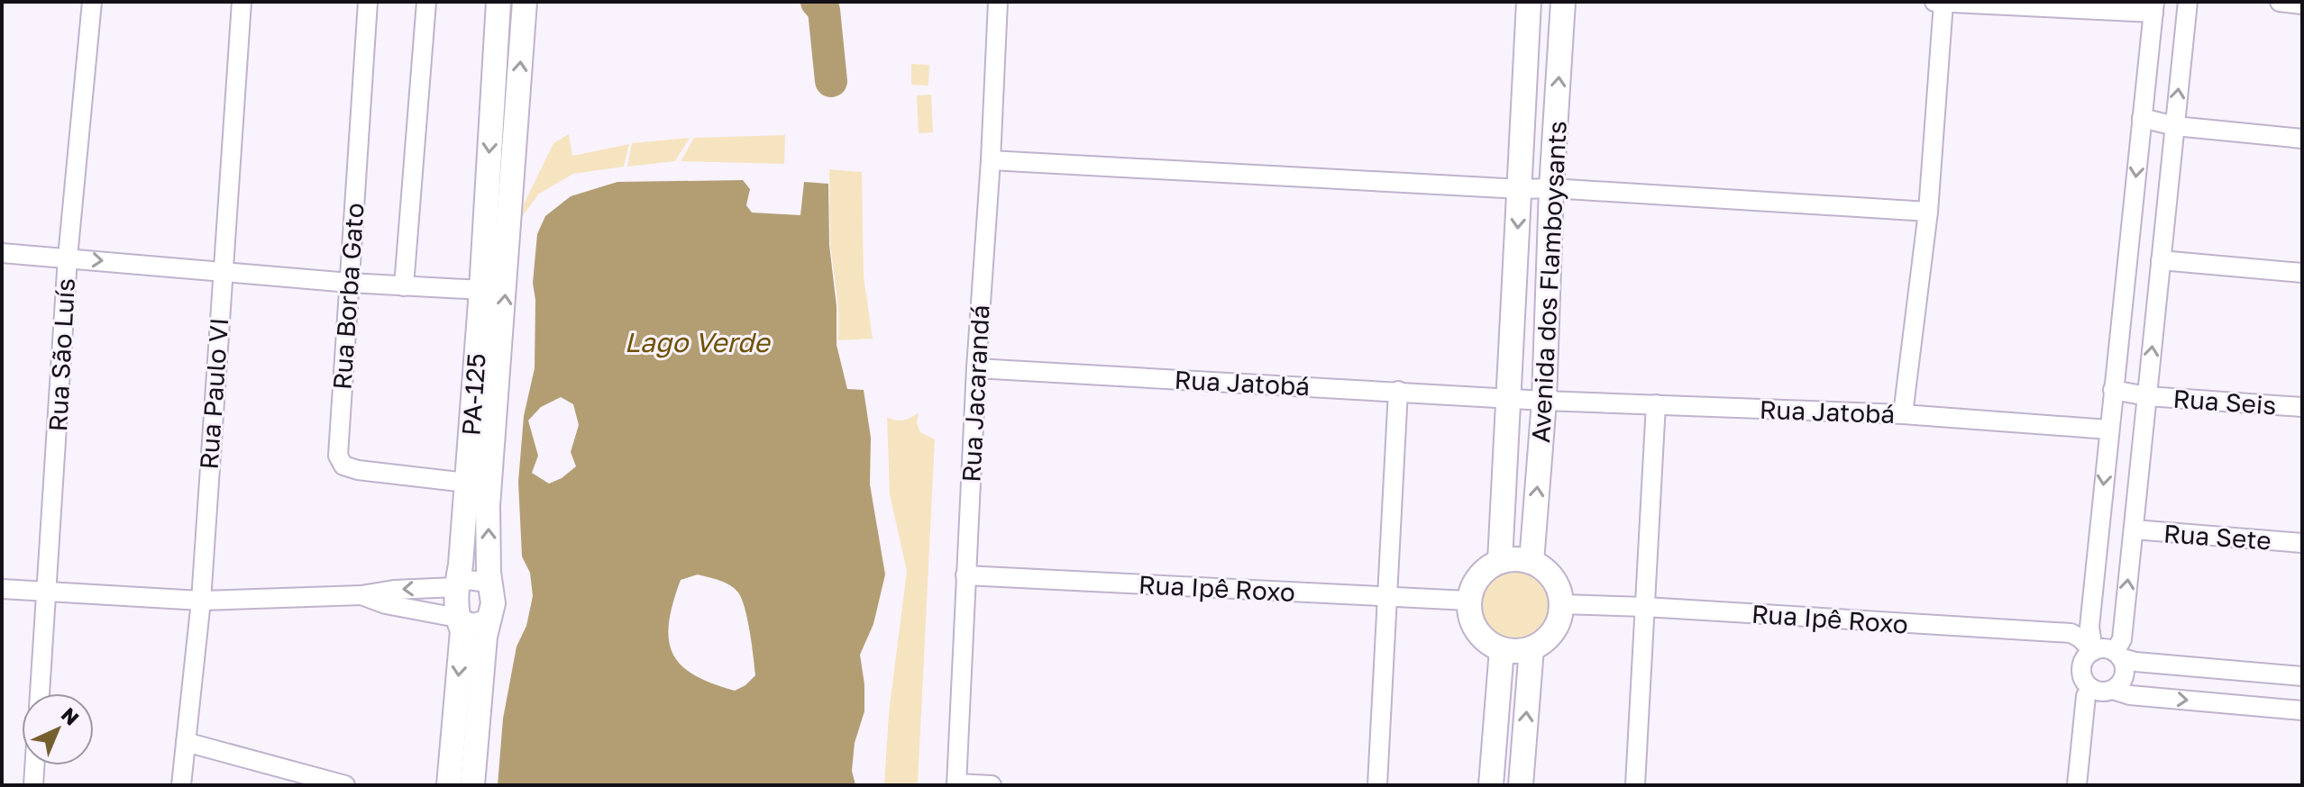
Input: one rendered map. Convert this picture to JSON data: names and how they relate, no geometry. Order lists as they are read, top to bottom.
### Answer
{
  "streets": {
    "street": [
      "Avenida dos Flamboysants",
      "Rua Borba Gato",
      "Rua São Luís",
      "Rua Jatobá",
      "Rua Paulo VI",
      "Rua Jacarandá",
      "PA-125",
      "Rua Seis",
      "Rua Sete",
      "Rua Ipê Roxo"
    ]
  },
  "crossings": [
    ["Avenida dos Flamboysants", "Rua Jatobá"],
    ["Avenida dos Flamboysants", "Rua Ipê Roxo"],
    ["Rua Borba Gato", "PA-125"],
    ["Rua Jatobá", "Rua Jacarandá"],
    ["Rua Jacarandá", "Rua Ipê Roxo"]
  ],
  "water": ["Lago Verde"],
  "north": "top right"
}
